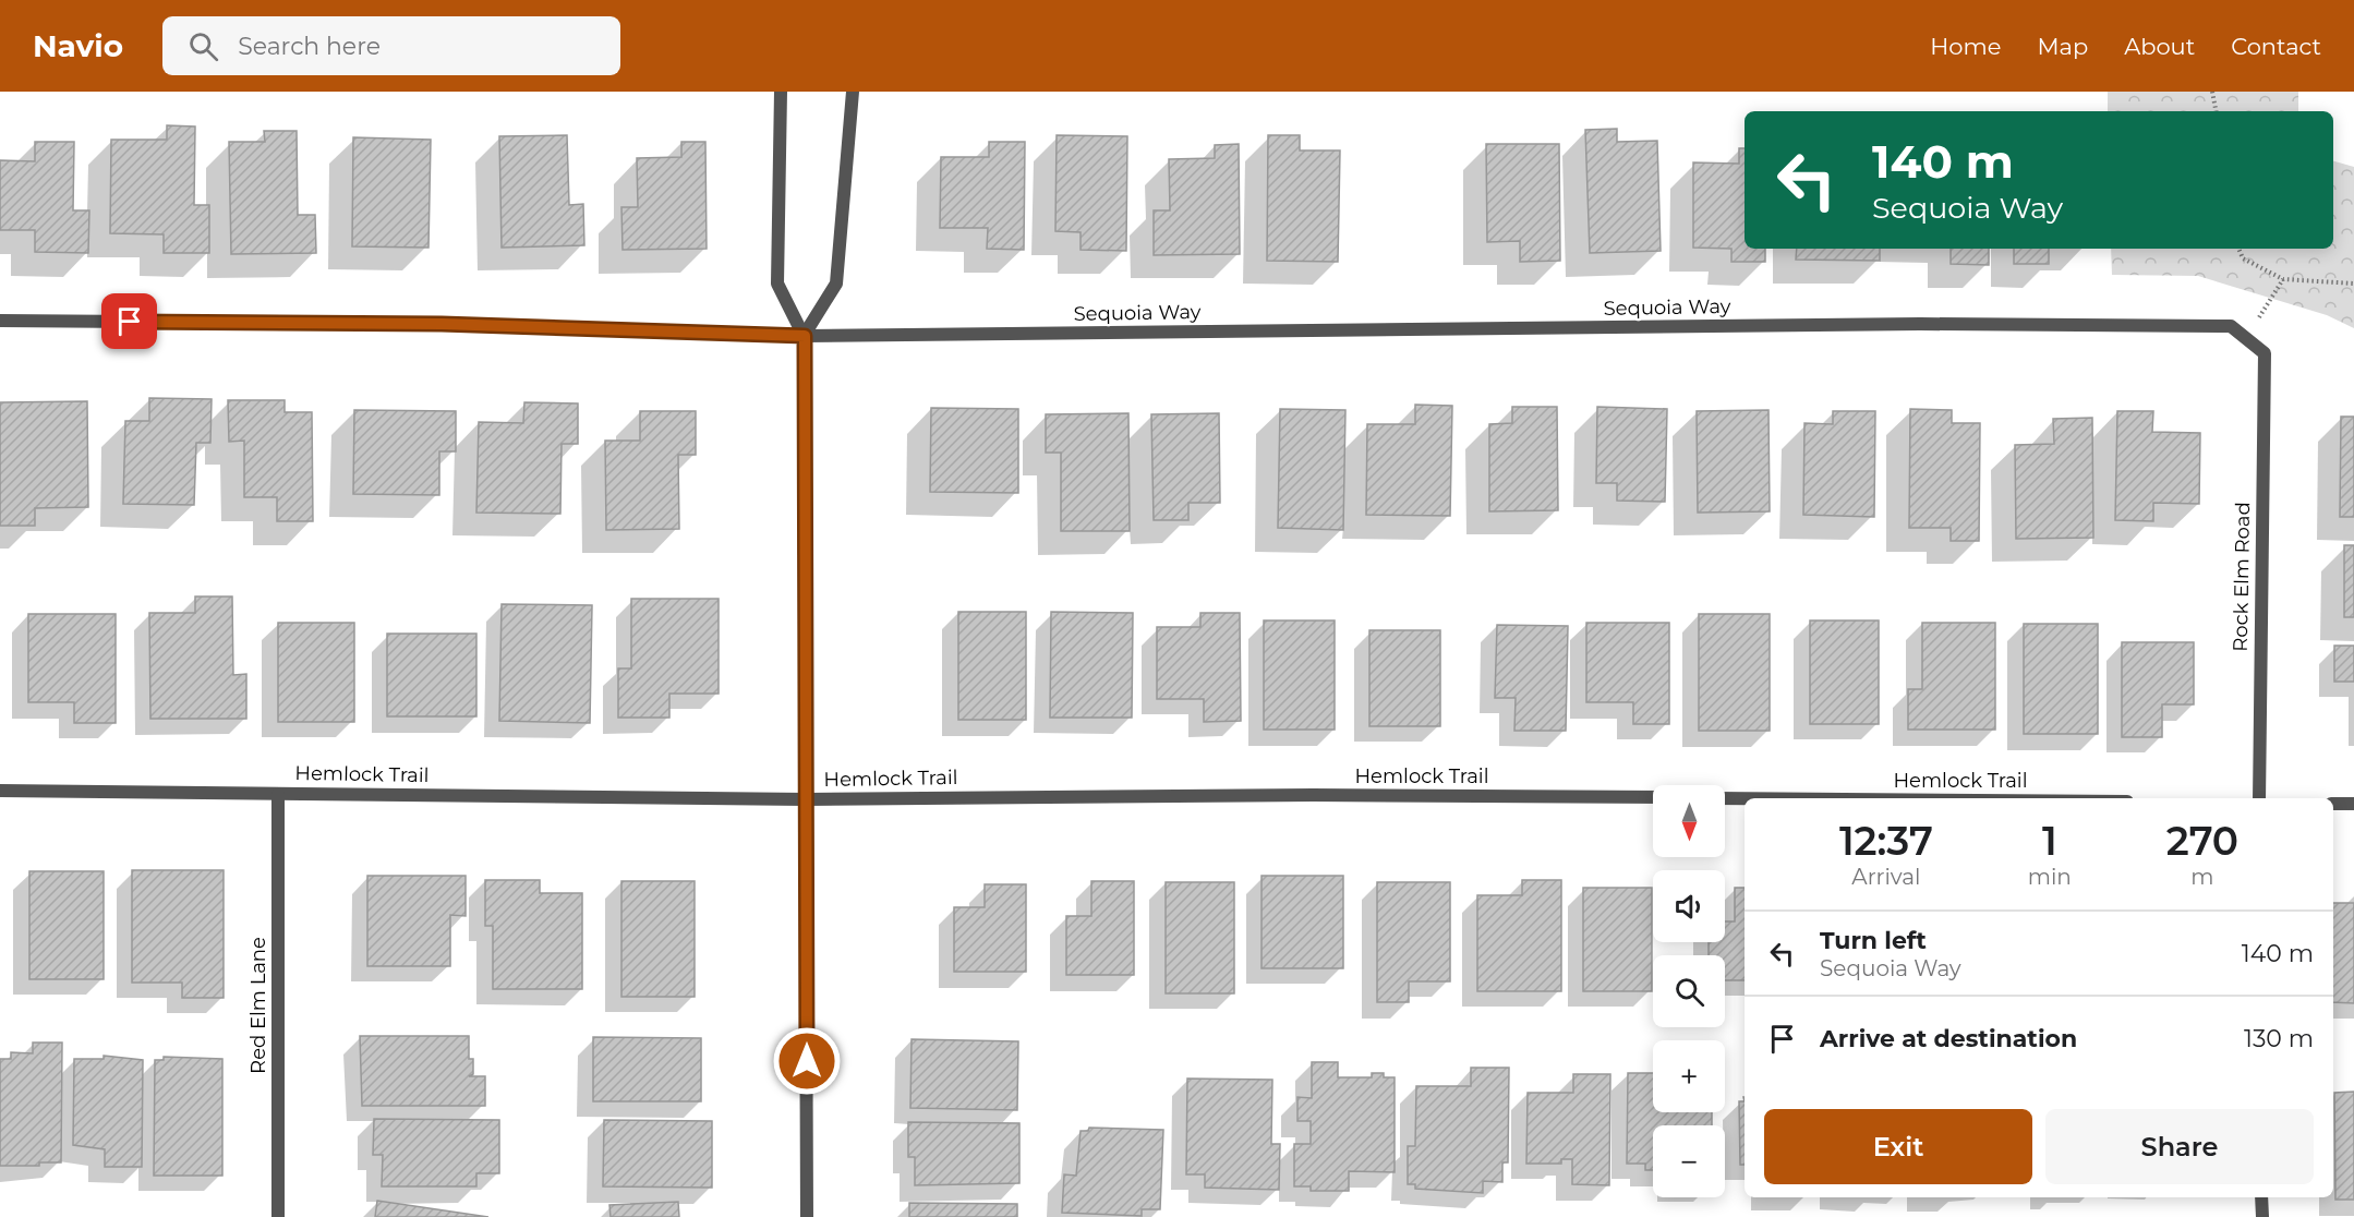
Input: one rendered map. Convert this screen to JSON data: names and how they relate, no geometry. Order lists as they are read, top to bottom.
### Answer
{
  "streets": {
    "street": [
      "Sequoia Way",
      "Rock Elm Road",
      "Hemlock Trail",
      "Red Elm Lane"
    ]
  },
  "crossings": [
    ["Sequoia Way", "Rock Elm Road"],
    ["Hemlock Trail", "Red Elm Lane"]
  ],
  "north": "bottom",
  "page": {
    "header": "Navio",
    "search": "Search here",
    "nav": [
      "Home",
      "Map",
      "About",
      "Contact"
    ],
    "turn": ["140 m", "Sequoia Way"],
    "map_buttons": ["+", "−"],
    "eta": [
      "12:37",
      "Arrival",
      "1",
      "min",
      "270",
      "m"
    ],
    "list": [
      {
        "name": "Turn left",
        "note": "Sequoia Way",
        "value": "140 m"
      },
      {
        "name": "Arrive at destination",
        "value": "130 m"
      }
    ],
    "buttons": ["Exit", "Share"]
  }
}
